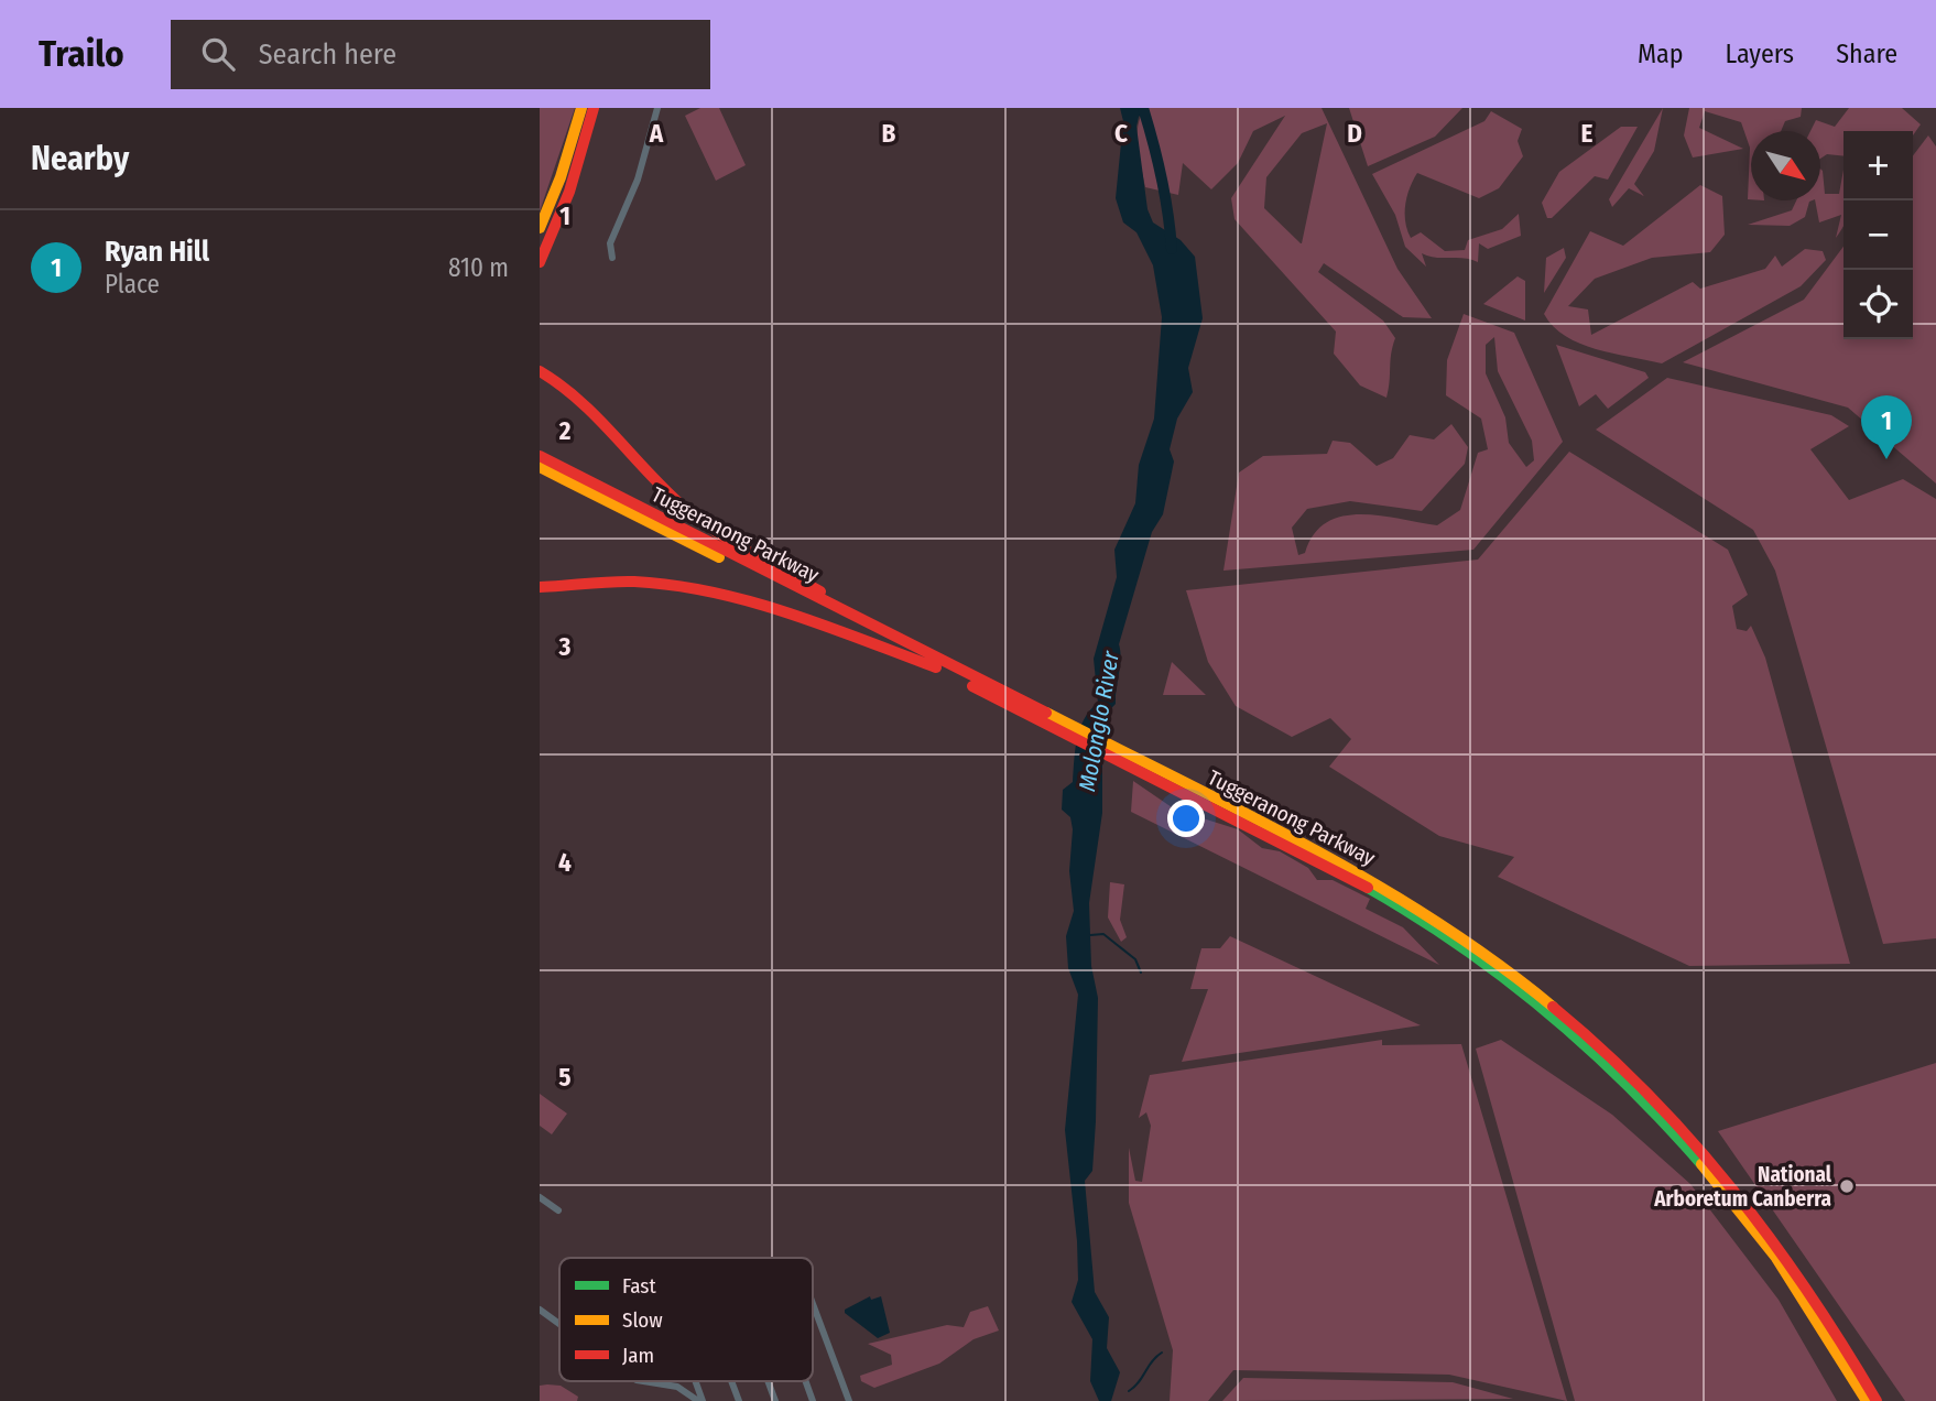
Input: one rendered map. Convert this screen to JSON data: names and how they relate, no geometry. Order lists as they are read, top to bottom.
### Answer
{
  "streets": {
    "main road": ["Tuggeranong Parkway"]
  },
  "water": ["Molonglo River"],
  "places": ["National Arboretum Canberra"],
  "legend": ["Fast", "Slow", "Jam"],
  "north": "bottom right",
  "page": {
    "header": "Trailo",
    "search": "Search here",
    "nav": ["Map", "Layers", "Share"],
    "heading": "Nearby",
    "map_buttons": ["+", "−"],
    "list": [
      {
        "mark": "1",
        "name": "Ryan Hill",
        "note": "Place",
        "value": "810 m"
      }
    ],
    "pins": "1"
  },
  "grid": {
    "columns": [
      "A",
      "B",
      "C",
      "D",
      "E"
    ],
    "rows": [
      "1",
      "2",
      "3",
      "4",
      "5"
    ]
  }
}
